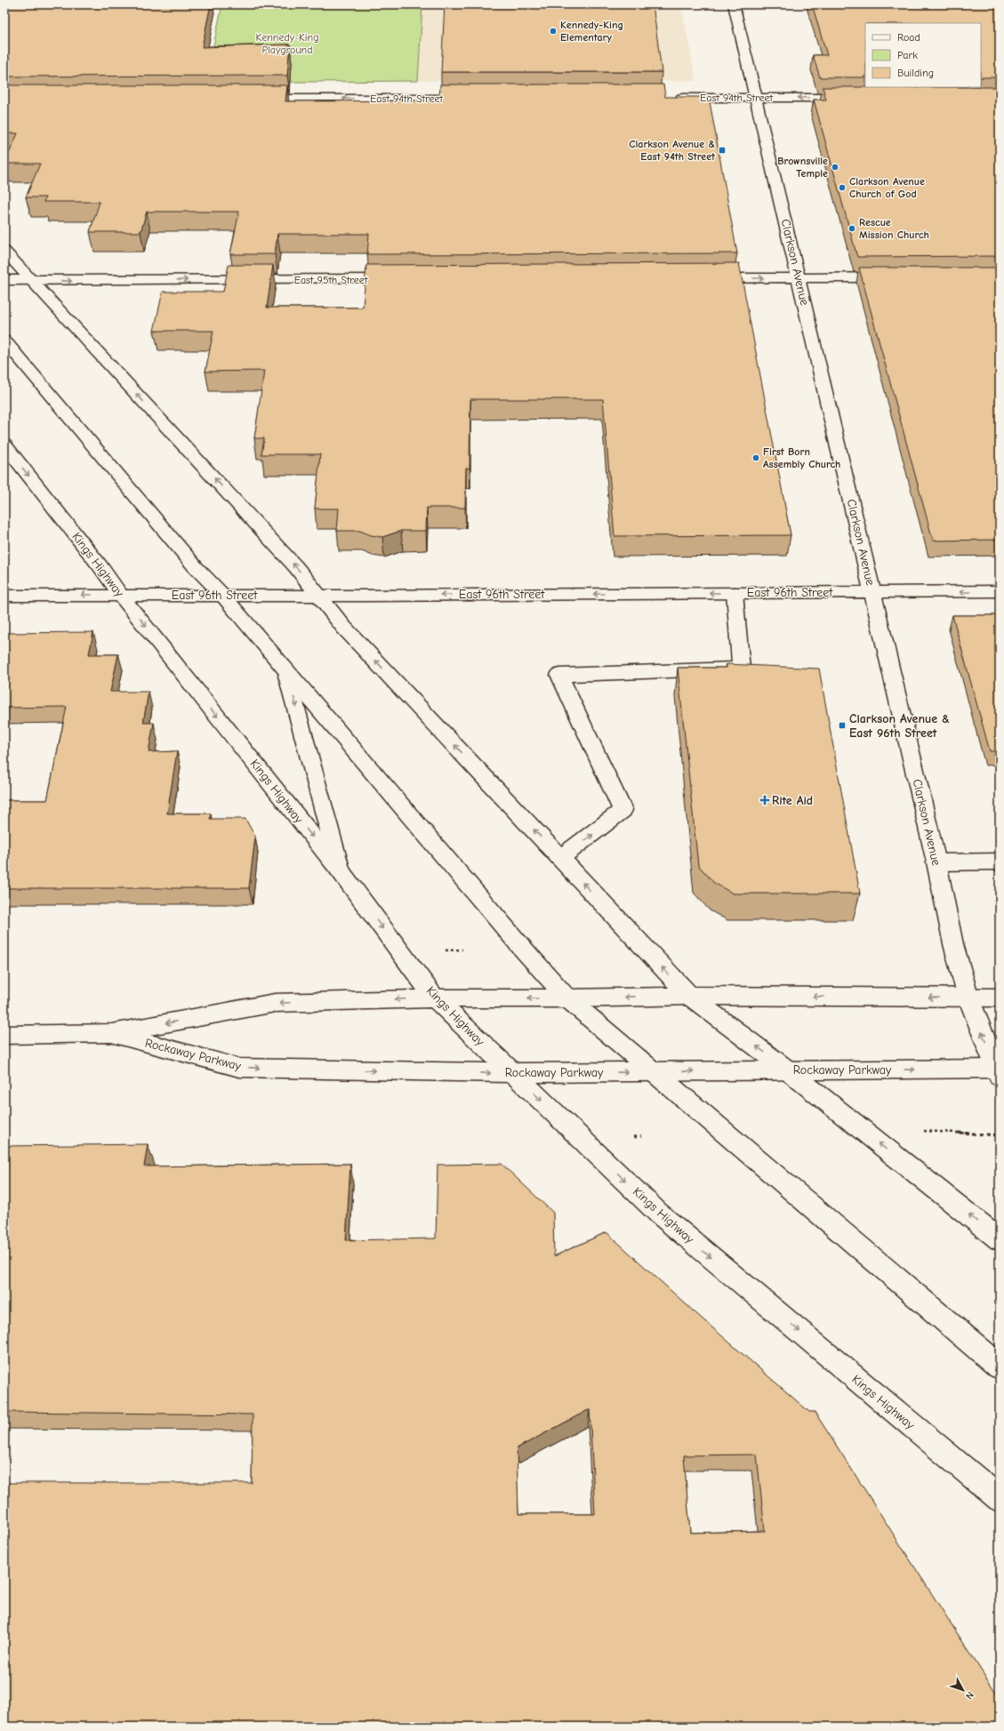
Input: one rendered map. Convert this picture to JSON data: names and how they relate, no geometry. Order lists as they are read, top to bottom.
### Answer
{
  "streets": {
    "street": [
      "East 94th Street",
      "Clarkson Avenue",
      "East 95th Street",
      "Kings Highway",
      "East 96th Street",
      "Rockaway Parkway"
    ]
  },
  "crossings": [
    ["East 94th Street", "Clarkson Avenue"],
    ["Clarkson Avenue", "East 96th Street"],
    ["Clarkson Avenue", "Rockaway Parkway"],
    ["Kings Highway", "East 96th Street"],
    ["Kings Highway", "Rockaway Parkway"]
  ],
  "one_way": ["East 94th Street", "East 95th Street", "East 96th Street"],
  "parks": ["Kennedy-King Playground"],
  "places": {
    "other": [
      "Kennedy-King Elementary",
      "Brownsville Temple",
      "Clarkson Avenue Church of God",
      "Rescue Mission Church",
      "First Born Assembly Church"
    ],
    "transit": ["Clarkson Avenue & East 94th Street", "Clarkson Avenue & East 96th Street"],
    "health": ["Rite Aid"]
  },
  "legend": ["Road", "Park", "Building"],
  "north": "bottom right"
}
